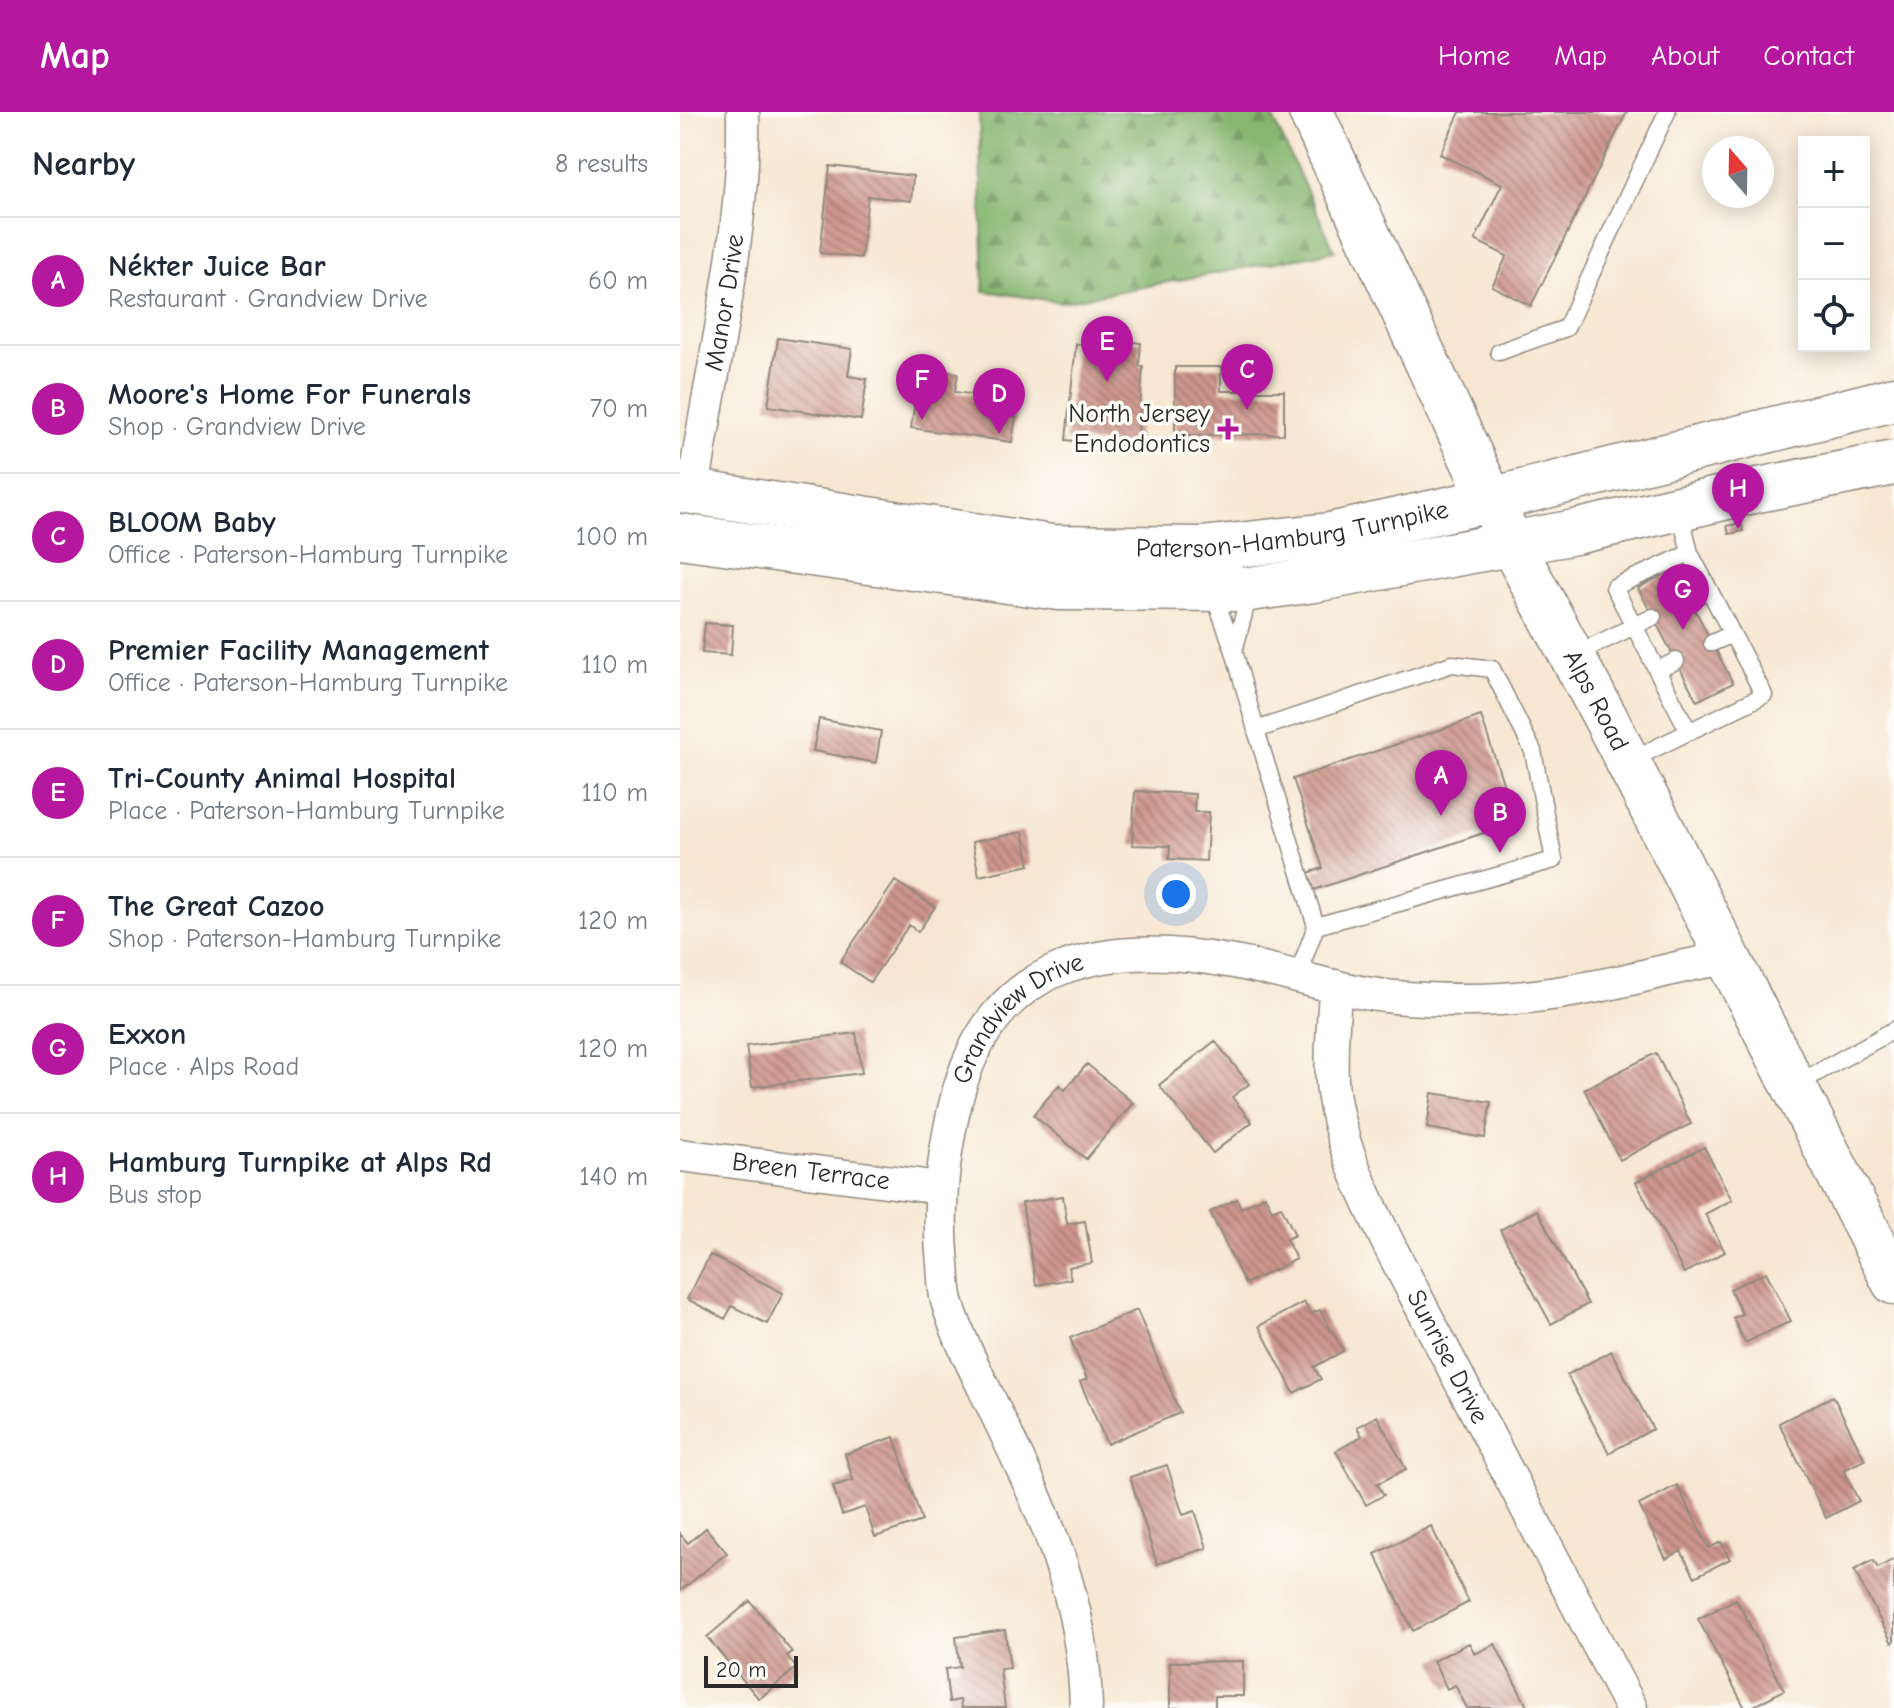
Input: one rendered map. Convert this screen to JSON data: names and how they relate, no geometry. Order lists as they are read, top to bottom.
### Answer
{
  "streets": {
    "main road": ["Paterson-Hamburg Turnpike", "Alps Road"],
    "street": [
      "Manor Drive",
      "Grandview Drive",
      "Breen Terrace",
      "Sunrise Drive"
    ]
  },
  "crossings": [
    ["Manor Drive", "Paterson-Hamburg Turnpike"],
    ["Paterson-Hamburg Turnpike", "Alps Road"],
    ["Alps Road", "Grandview Drive"],
    ["Grandview Drive", "Breen Terrace"],
    ["Grandview Drive", "Sunrise Drive"]
  ],
  "places": {
    "health": ["North Jersey Endodontics"]
  },
  "scale_bar": "20 m",
  "north": "top",
  "page": {
    "header": "Map",
    "nav": [
      "Home",
      "Map",
      "About",
      "Contact"
    ],
    "heading": ["Nearby", "8 results"],
    "map_buttons": ["+", "−"],
    "list": [
      {
        "mark": "A",
        "name": "Nékter Juice Bar",
        "note": "Restaurant · Grandview Drive",
        "value": "60 m"
      },
      {
        "mark": "B",
        "name": "Moore's Home For Funerals",
        "note": "Shop · Grandview Drive",
        "value": "70 m"
      },
      {
        "mark": "C",
        "name": "BLOOM Baby",
        "note": "Office · Paterson-Hamburg Turnpike",
        "value": "100 m"
      },
      {
        "mark": "D",
        "name": "Premier Facility Management",
        "note": "Office · Paterson-Hamburg Turnpike",
        "value": "110 m"
      },
      {
        "mark": "E",
        "name": "Tri-County Animal Hospital",
        "note": "Place · Paterson-Hamburg Turnpike",
        "value": "110 m"
      },
      {
        "mark": "F",
        "name": "The Great Cazoo",
        "note": "Shop · Paterson-Hamburg Turnpike",
        "value": "120 m"
      },
      {
        "mark": "G",
        "name": "Exxon",
        "note": "Place · Alps Road",
        "value": "120 m"
      },
      {
        "mark": "H",
        "name": "Hamburg Turnpike at Alps Rd",
        "note": "Bus stop",
        "value": "140 m"
      }
    ],
    "pins": [
      "E",
      "C",
      "F",
      "D",
      "H",
      "G",
      "A",
      "B"
    ],
    "scale": "20 m"
  }
}
